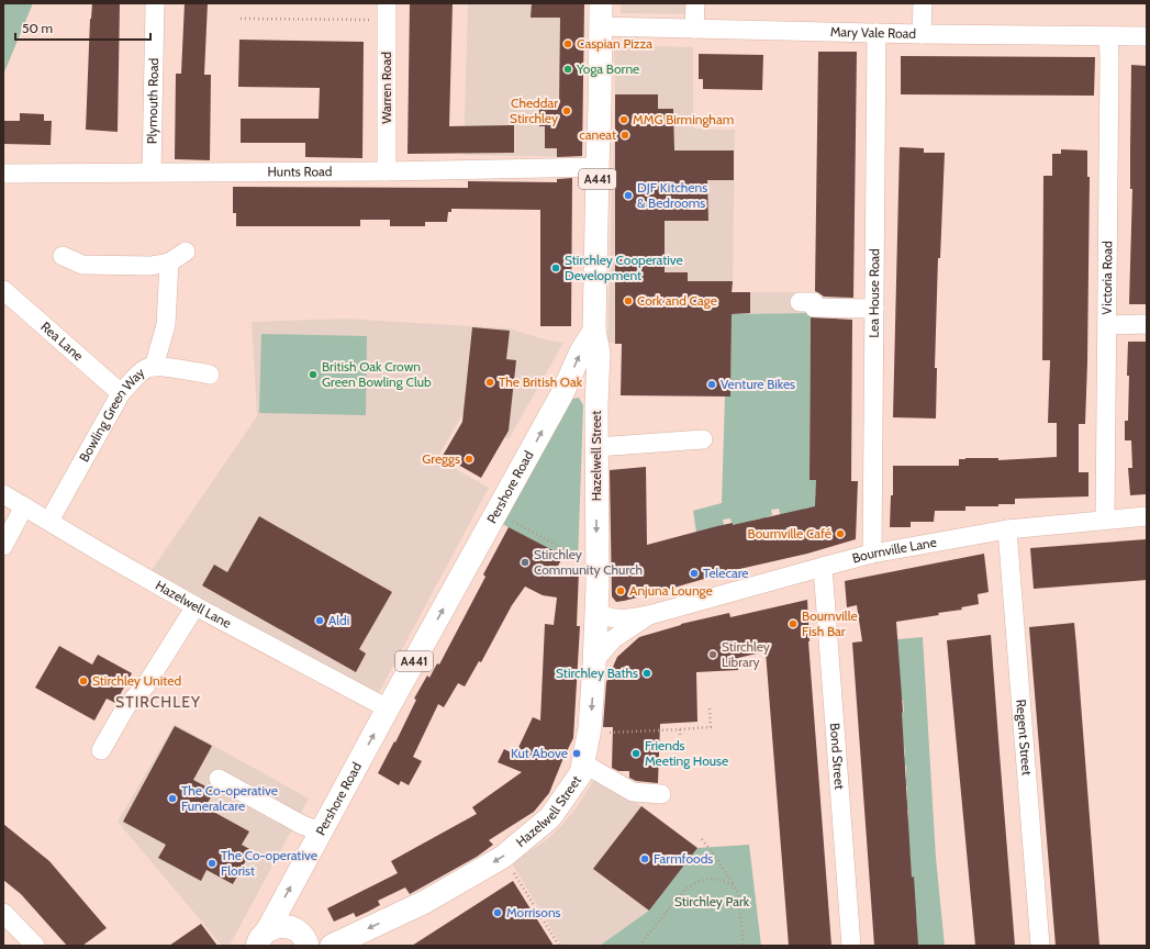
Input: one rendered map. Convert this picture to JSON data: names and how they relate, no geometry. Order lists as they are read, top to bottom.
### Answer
{
  "streets": {
    "main road": ["A441", "Hazelwell Street", "Pershore Road"],
    "street": [
      "Mary Vale Road",
      "Warren Road",
      "Plymouth Road",
      "Hunts Road",
      "Victoria Road",
      "Lea House Road",
      "Rea Lane",
      "Bowling Green Way",
      "Bournville Lane",
      "Hazelwell Lane",
      "Regent Street",
      "Bond Street"
    ]
  },
  "crossings": [
    ["Mary Vale Road", "A441"],
    ["Mary Vale Road", "Victoria Road"],
    ["Mary Vale Road", "Lea House Road"],
    ["Warren Road", "Hunts Road"],
    ["Plymouth Road", "Hunts Road"],
    ["Hunts Road", "A441"],
    ["A441", "Hazelwell Street"],
    ["A441", "Pershore Road"],
    ["Victoria Road", "Bournville Lane"],
    ["Lea House Road", "Bournville Lane"],
    ["Rea Lane", "Bowling Green Way"],
    ["Bowling Green Way", "Hazelwell Lane"],
    ["Hazelwell Street", "Pershore Road"],
    ["Hazelwell Street", "Bournville Lane"],
    ["Pershore Road", "Hazelwell Lane"],
    ["Bournville Lane", "Regent Street"],
    ["Bournville Lane", "Bond Street"]
  ],
  "one_way": ["Hazelwell Street", "Pershore Road"],
  "districts": ["STIRCHLEY"],
  "parks": ["Stirchley Park"],
  "places": [
    "Caspian Pizza",
    "Yoga Borne",
    "Cheddar Stirchley",
    "MMG Birmingham",
    "caneat",
    "DJF Kitchens & Bedrooms",
    "Stirchley Cooperative Development",
    "Cork and Cage",
    "British Oak Crown Green Bowling Club",
    "The British Oak",
    "Venture Bikes",
    "Greggs",
    "Bournville Café",
    "Stirchley Community Church",
    "Telecare",
    "Anjuna Lounge",
    "Aldi",
    "Bournville Fish Bar",
    "Stirchley Library",
    "Stirchley Baths",
    "Stirchley United",
    "Kut Above",
    "Friends Meeting House",
    "The Co-operative Funeralcare",
    "Farmfoods",
    "The Co-operative Florist",
    "Morrisons"
  ],
  "scale_bar": "50 m"
}
